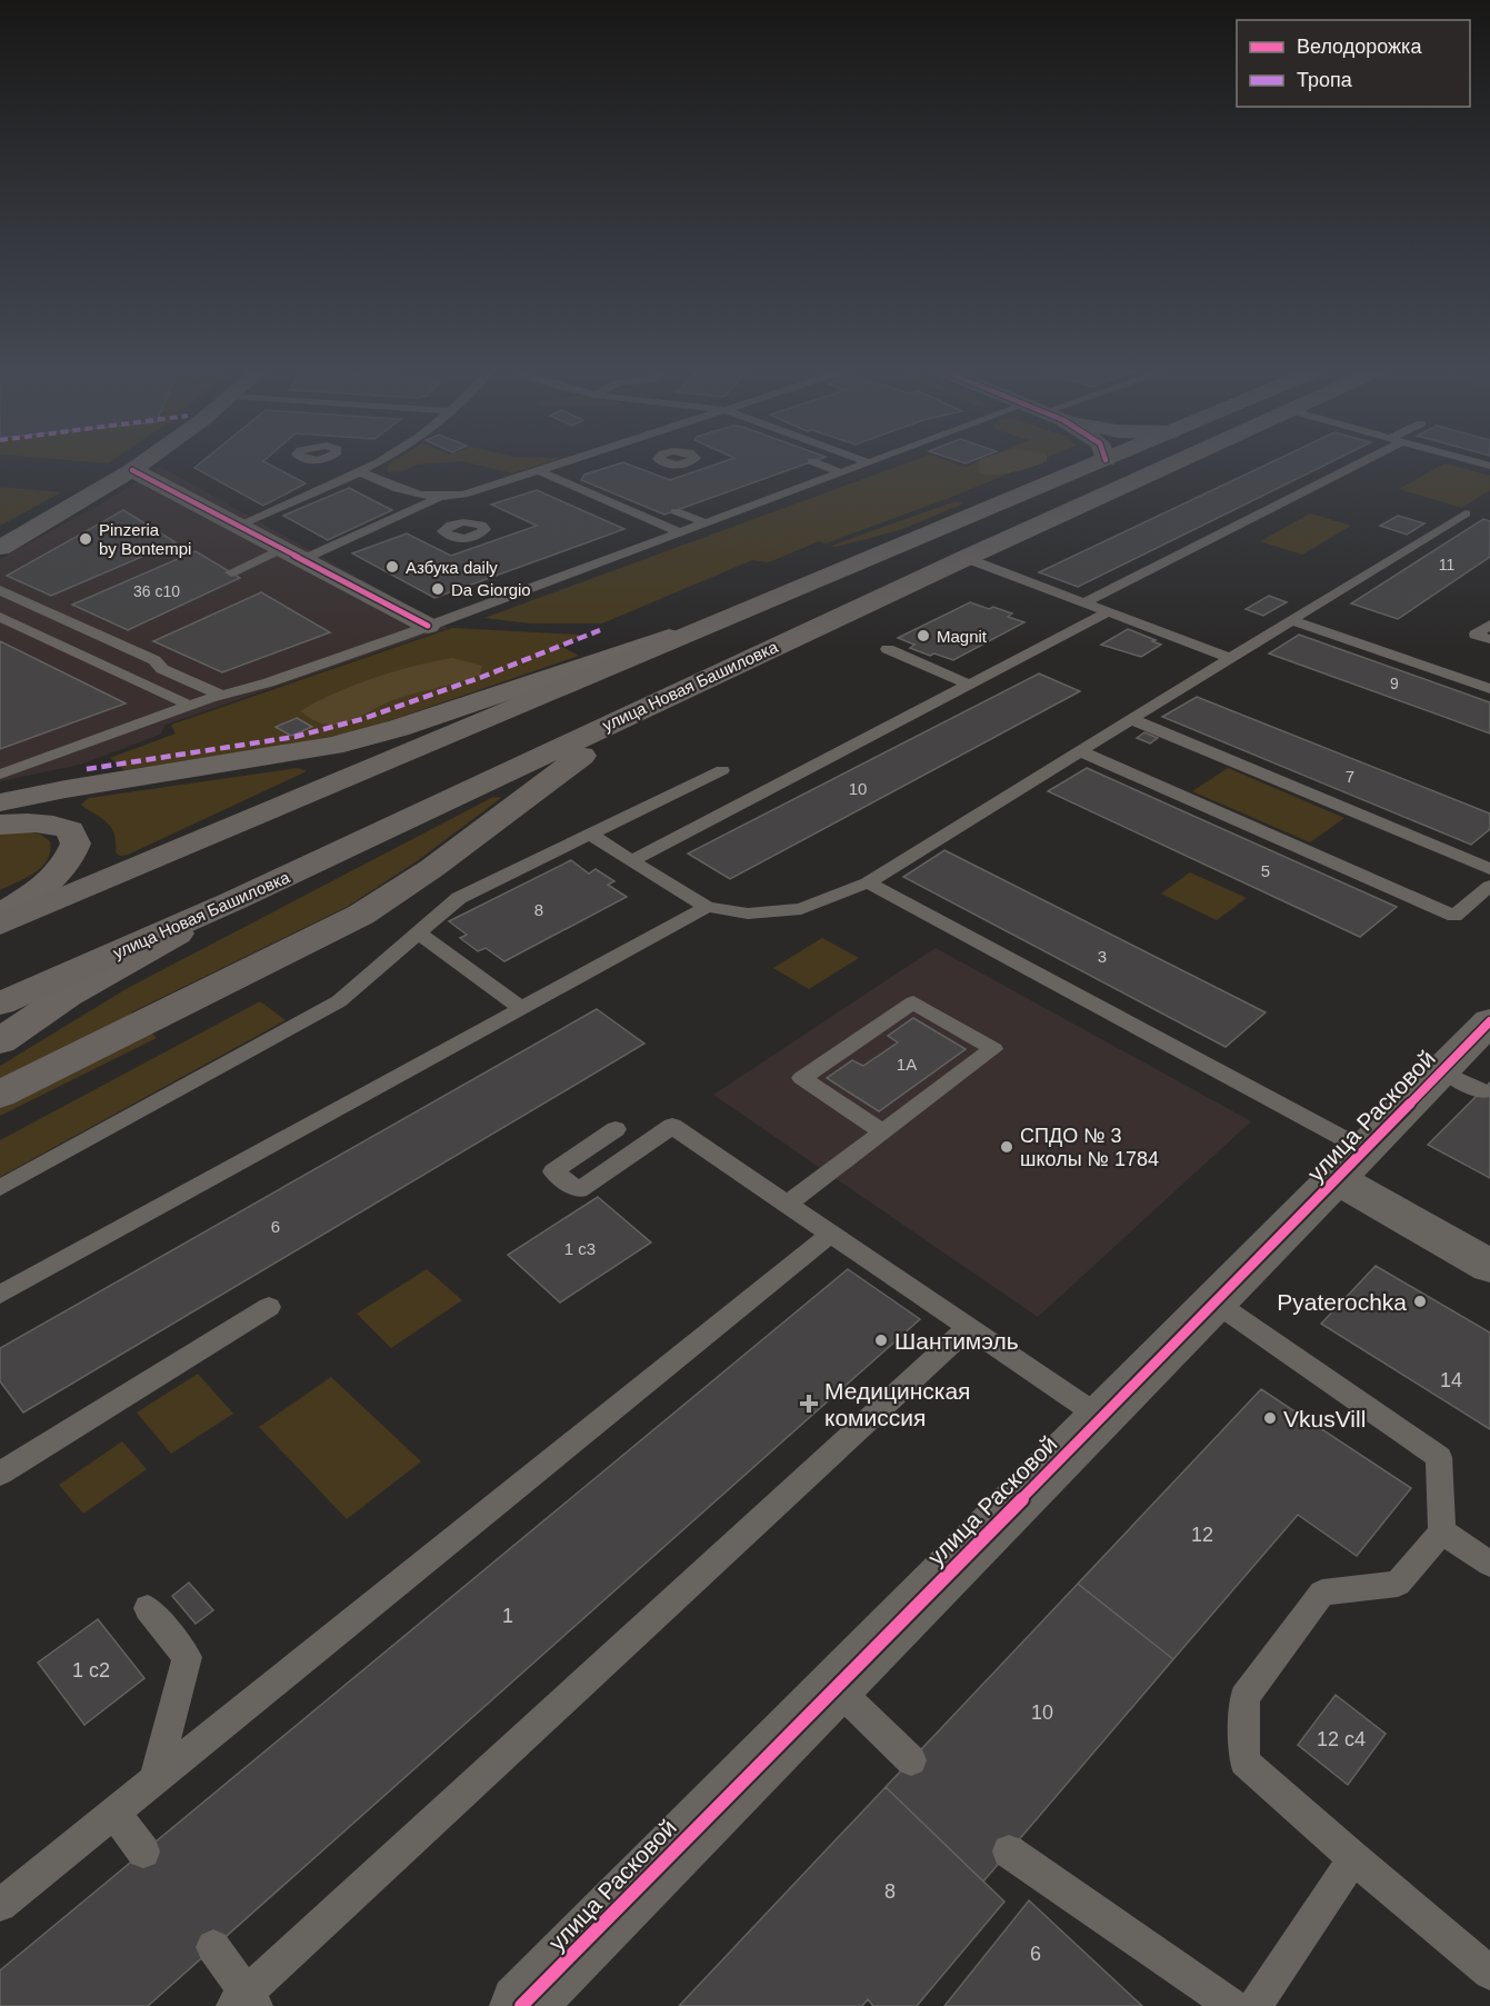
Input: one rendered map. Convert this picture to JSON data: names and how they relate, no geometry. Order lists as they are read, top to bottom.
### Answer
{
  "streets": {
    "main road": ["улица Новая Башиловка"],
    "street": ["улица Расковой"]
  },
  "places": {
    "other": [
      "Pinzeria by Bontempi",
      "Азбука daily",
      "Da Giorgio",
      "Magnit",
      "СПДО № 3 школы № 1784",
      "Pyaterochka",
      "Шантимэль",
      "VkusVill"
    ],
    "health": ["Медицинская комиссия"]
  },
  "house_numbers": [
    "11",
    "36 с10",
    "9",
    "7",
    "10",
    "5",
    "8",
    "3",
    "1А",
    "6",
    "1 с3",
    "14",
    "12",
    "1",
    "1 с2",
    "10",
    "12 с4",
    "8",
    "6"
  ],
  "legend": ["Велодорожка", "Тропа"]
}
